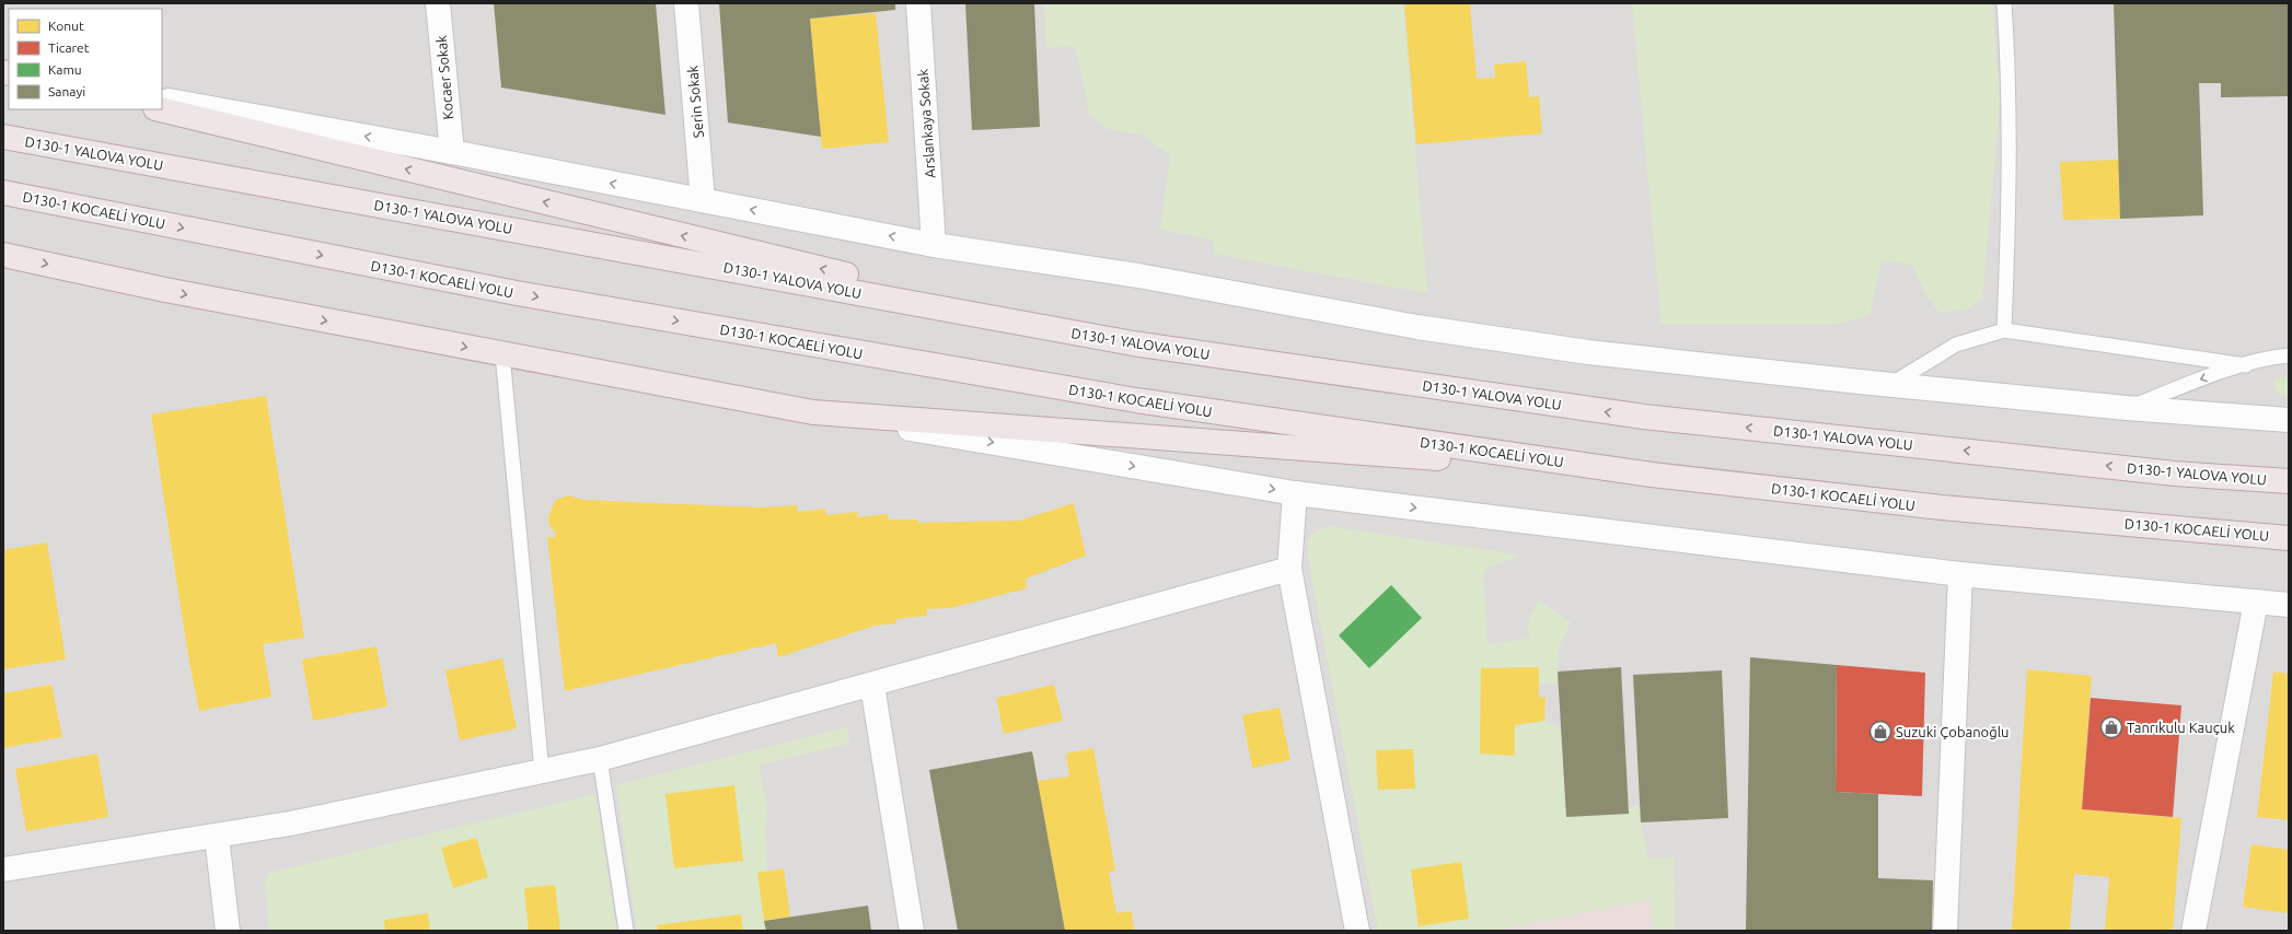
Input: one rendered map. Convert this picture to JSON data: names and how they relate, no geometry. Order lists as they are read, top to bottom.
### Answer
{
  "streets": {
    "highway": ["D130-1 YALOVA YOLU", "D130-1 KOCAELİ YOLU"],
    "street": ["Kocaer Sokak", "Serin Sokak", "Arslankaya Sokak"]
  },
  "places": {
    "shop": ["Tanrıkulu Kauçuk", "Suzuki Çobanoğlu"]
  },
  "legend": [
    "Konut",
    "Ticaret",
    "Kamu",
    "Sanayi"
  ]
}
